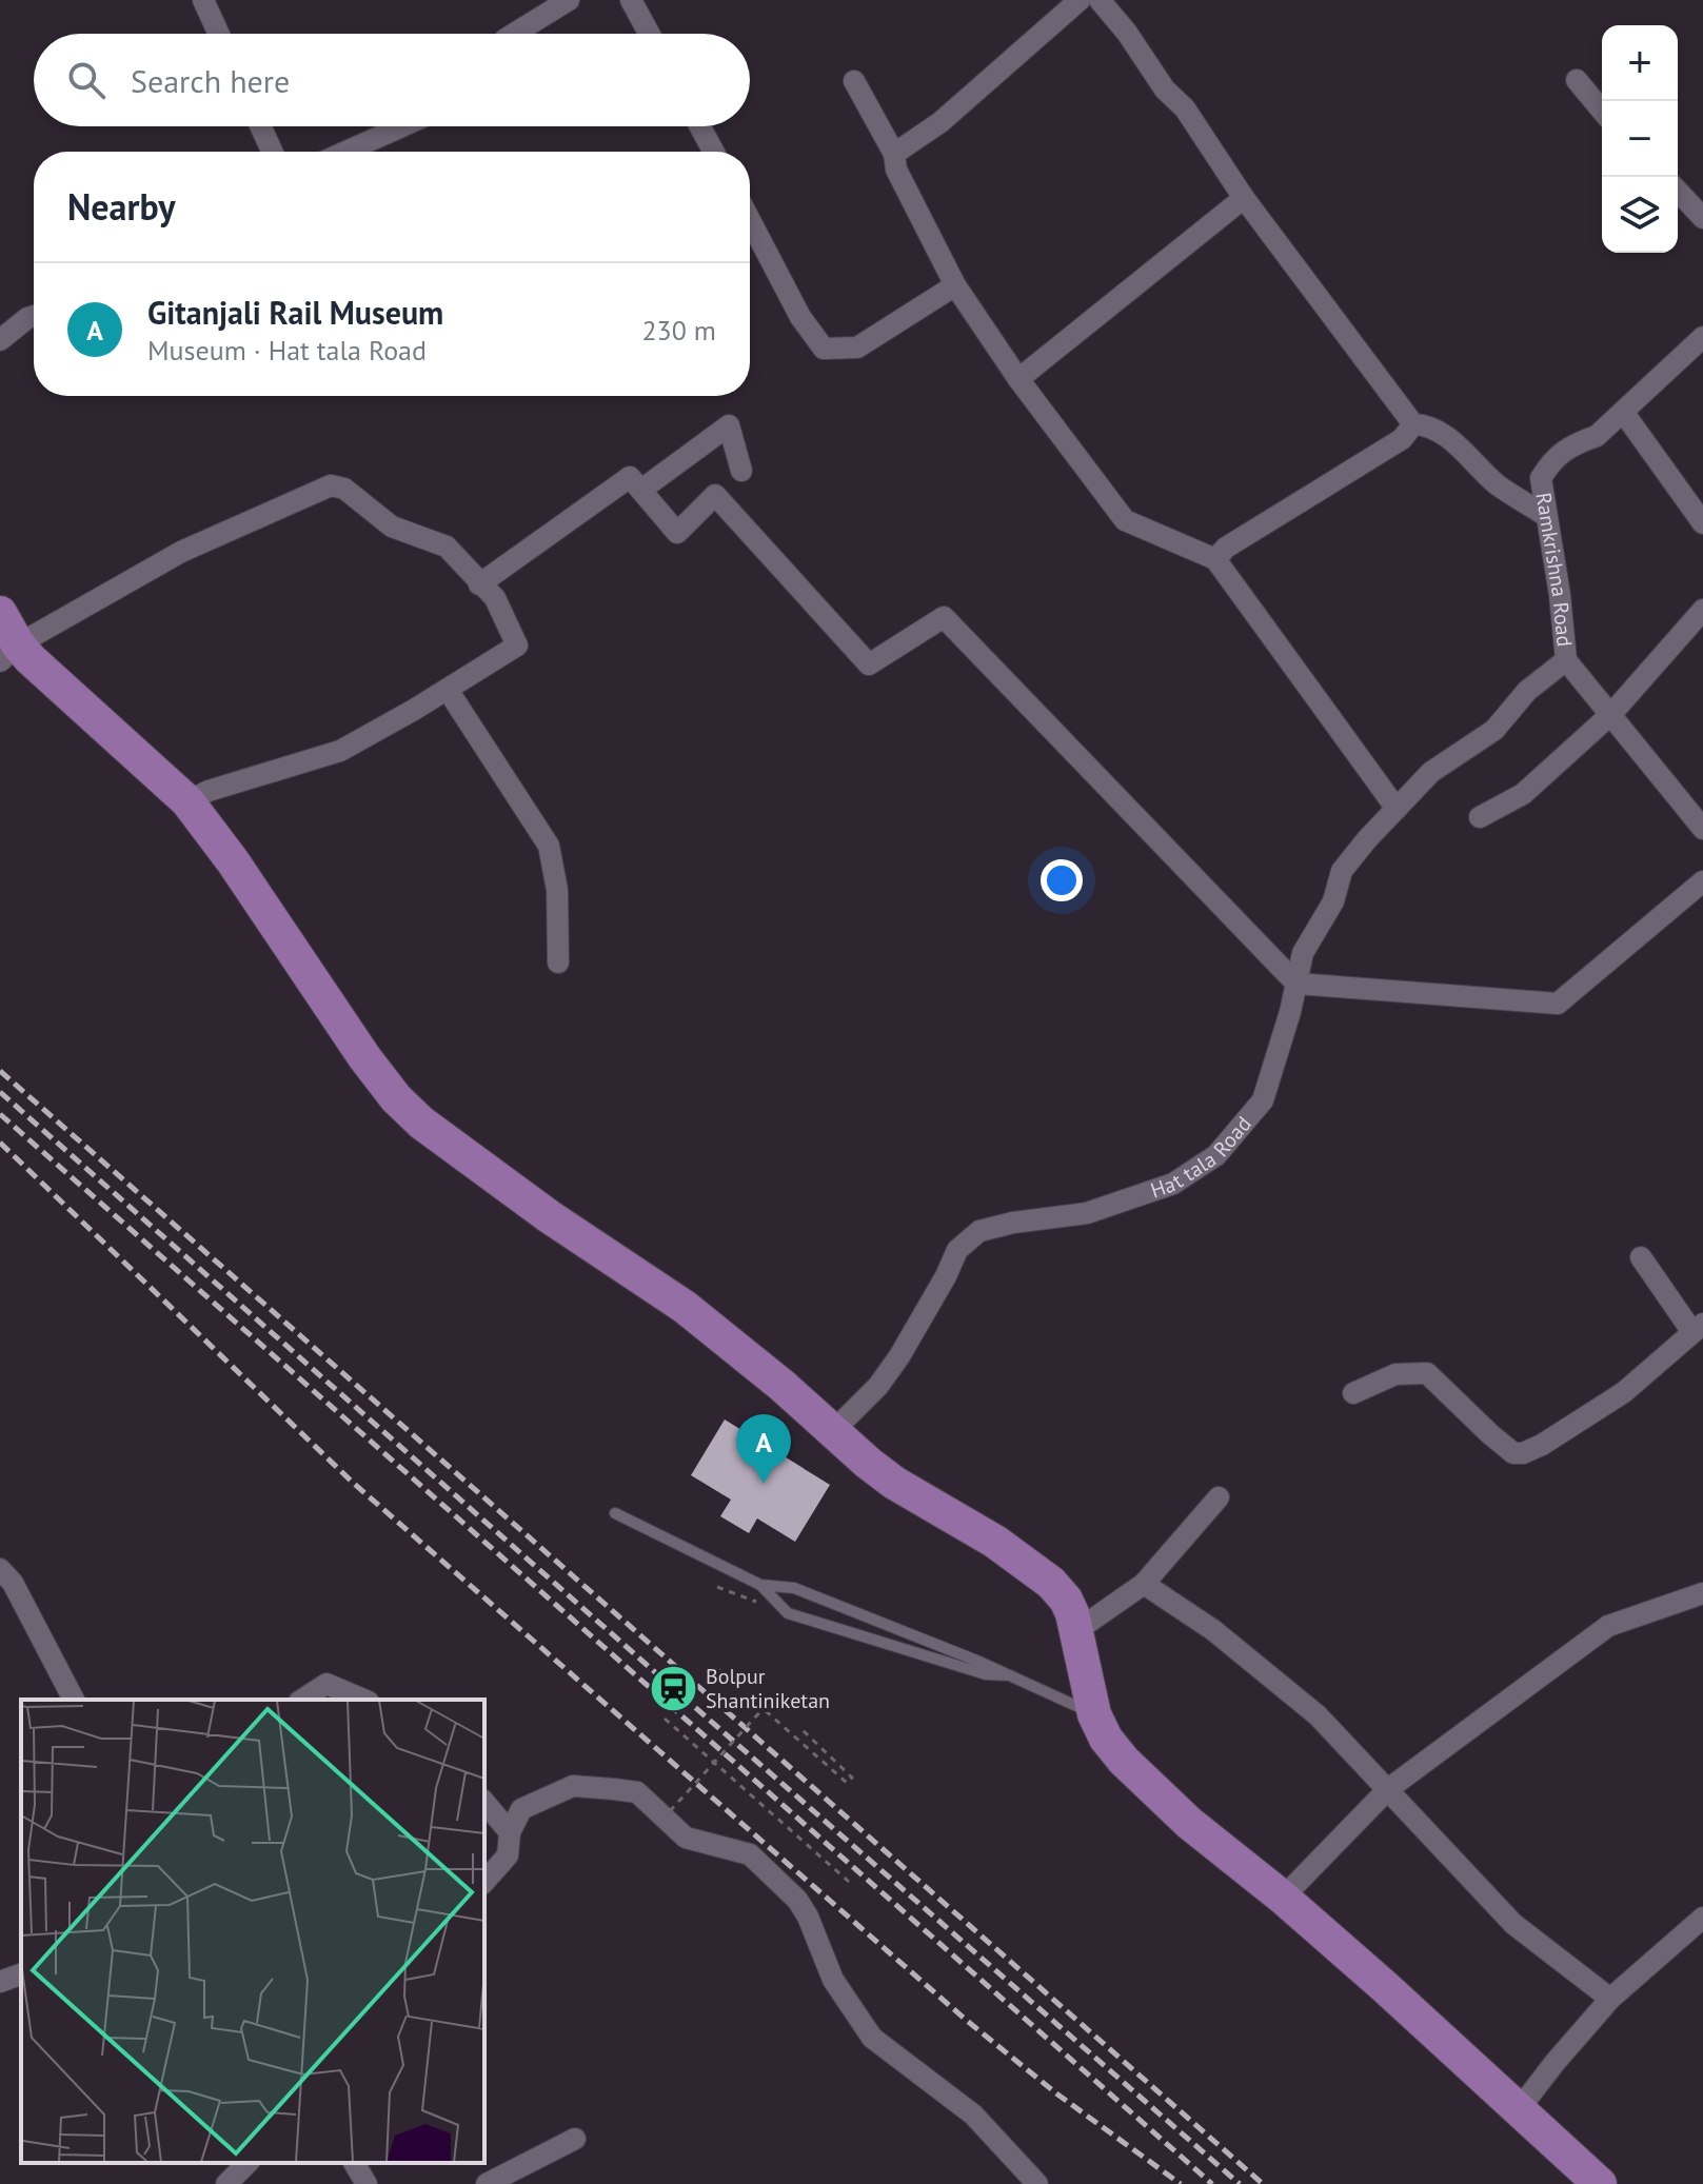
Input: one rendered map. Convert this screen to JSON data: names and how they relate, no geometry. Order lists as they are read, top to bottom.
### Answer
{
  "streets": {
    "street": ["Ramkrishna Road", "Hat tala Road"]
  },
  "crossings": [
    ["Ramkrishna Road", "Hat tala Road"]
  ],
  "places": {
    "station": ["Bolpur Shantiniketan"]
  },
  "page": {
    "map_buttons": ["+", "−"],
    "search": "Search here",
    "heading": "Nearby",
    "list": [
      {
        "mark": "A",
        "name": "Gitanjali Rail Museum",
        "note": "Museum · Hat tala Road",
        "value": "230 m"
      }
    ],
    "pins": "A"
  }
}
